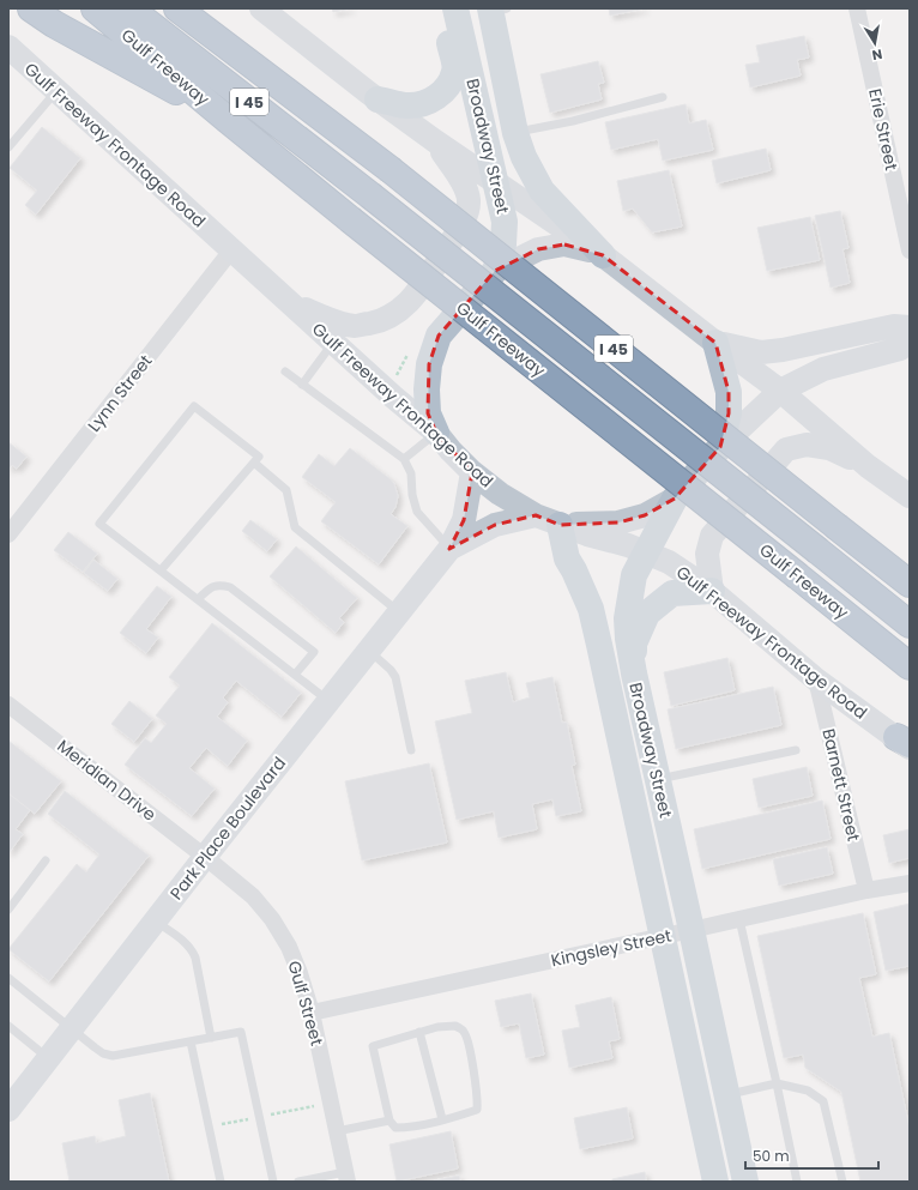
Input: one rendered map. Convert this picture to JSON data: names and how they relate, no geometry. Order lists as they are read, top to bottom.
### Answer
{
  "streets": {
    "highway": ["Gulf Freeway", "I 45"],
    "main road": ["Gulf Freeway Frontage Road", "Broadway Street", "Park Place Boulevard"],
    "street": [
      "Erie Street",
      "Lynn Street",
      "Meridian Drive",
      "Barnett Street",
      "Kingsley Street",
      "Gulf Street"
    ]
  },
  "crossings": [
    ["Gulf Freeway Frontage Road", "Broadway Street"],
    ["Gulf Freeway Frontage Road", "Lynn Street"],
    ["Gulf Freeway Frontage Road", "Barnett Street"],
    ["Gulf Freeway Frontage Road", "Park Place Boulevard"],
    ["Broadway Street", "Kingsley Street"],
    ["Meridian Drive", "Park Place Boulevard"],
    ["Meridian Drive", "Gulf Street"],
    ["Barnett Street", "Kingsley Street"],
    ["Park Place Boulevard", "Gulf Street"],
    ["Kingsley Street", "Gulf Street"]
  ],
  "scale_bar": "50 m",
  "north": "bottom"
}
